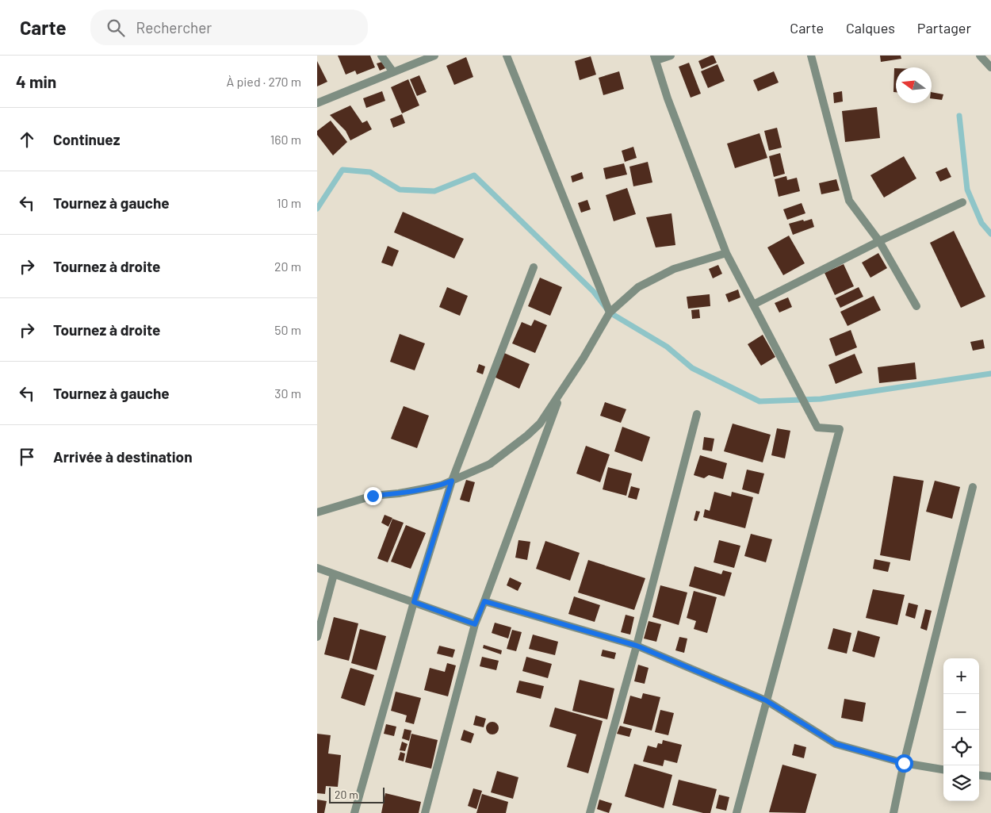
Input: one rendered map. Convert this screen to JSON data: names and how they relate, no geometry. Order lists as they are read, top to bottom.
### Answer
{
  "scale_bar": "20 m",
  "north": "left",
  "page": {
    "header": "Carte",
    "search": "Rechercher",
    "nav": ["Carte", "Calques", "Partager"],
    "heading": ["4 min", "À pied · 270 m"],
    "list": [
      ["Continuez", "160 m"],
      ["Tournez à gauche", "10 m"],
      ["Tournez à droite", "20 m"],
      ["Tournez à droite", "50 m"],
      ["Tournez à gauche", "30 m"],
      "Arrivée à destination"
    ],
    "map_buttons": ["+", "−"],
    "scale": "20 m"
  }
}
